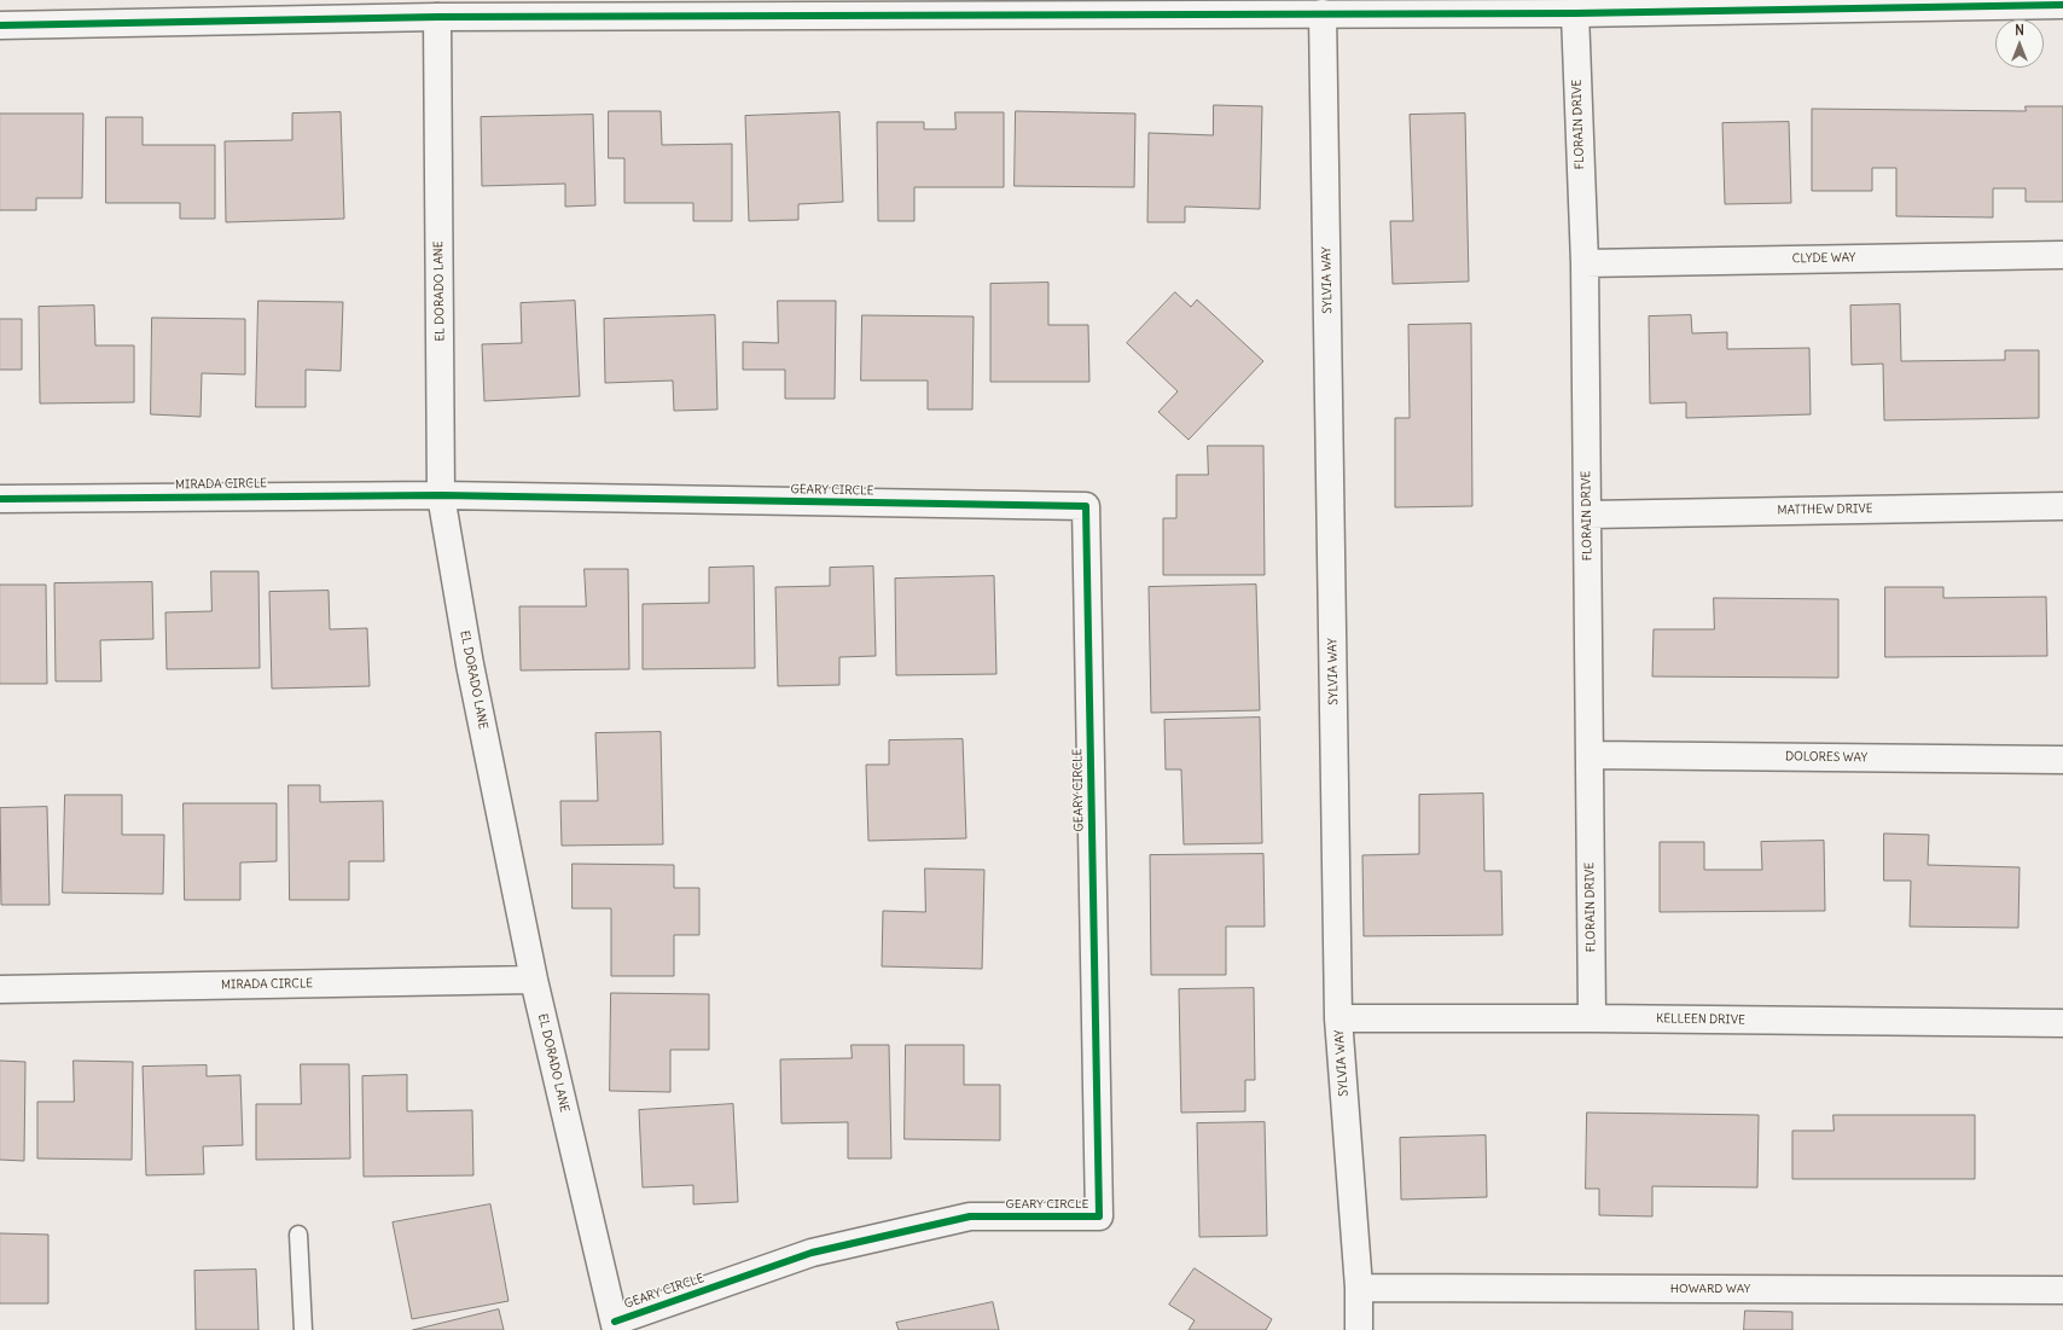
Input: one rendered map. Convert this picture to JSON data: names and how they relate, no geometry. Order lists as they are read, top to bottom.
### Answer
{
  "streets": {
    "street": [
      "FLORAIN DRIVE",
      "CLYDE WAY",
      "SYLVIA WAY",
      "EL DORADO LANE",
      "MIRADA CIRCLE",
      "GEARY CIRCLE",
      "MATTHEW DRIVE",
      "DOLORES WAY",
      "KELLEEN DRIVE",
      "HOWARD WAY"
    ]
  },
  "crossings": [
    ["FLORAIN DRIVE", "CLYDE WAY"],
    ["FLORAIN DRIVE", "MATTHEW DRIVE"],
    ["FLORAIN DRIVE", "DOLORES WAY"],
    ["FLORAIN DRIVE", "KELLEEN DRIVE"],
    ["SYLVIA WAY", "KELLEEN DRIVE"],
    ["SYLVIA WAY", "HOWARD WAY"],
    ["EL DORADO LANE", "MIRADA CIRCLE"],
    ["EL DORADO LANE", "GEARY CIRCLE"],
    ["MIRADA CIRCLE", "GEARY CIRCLE"]
  ],
  "north": "top"
}
